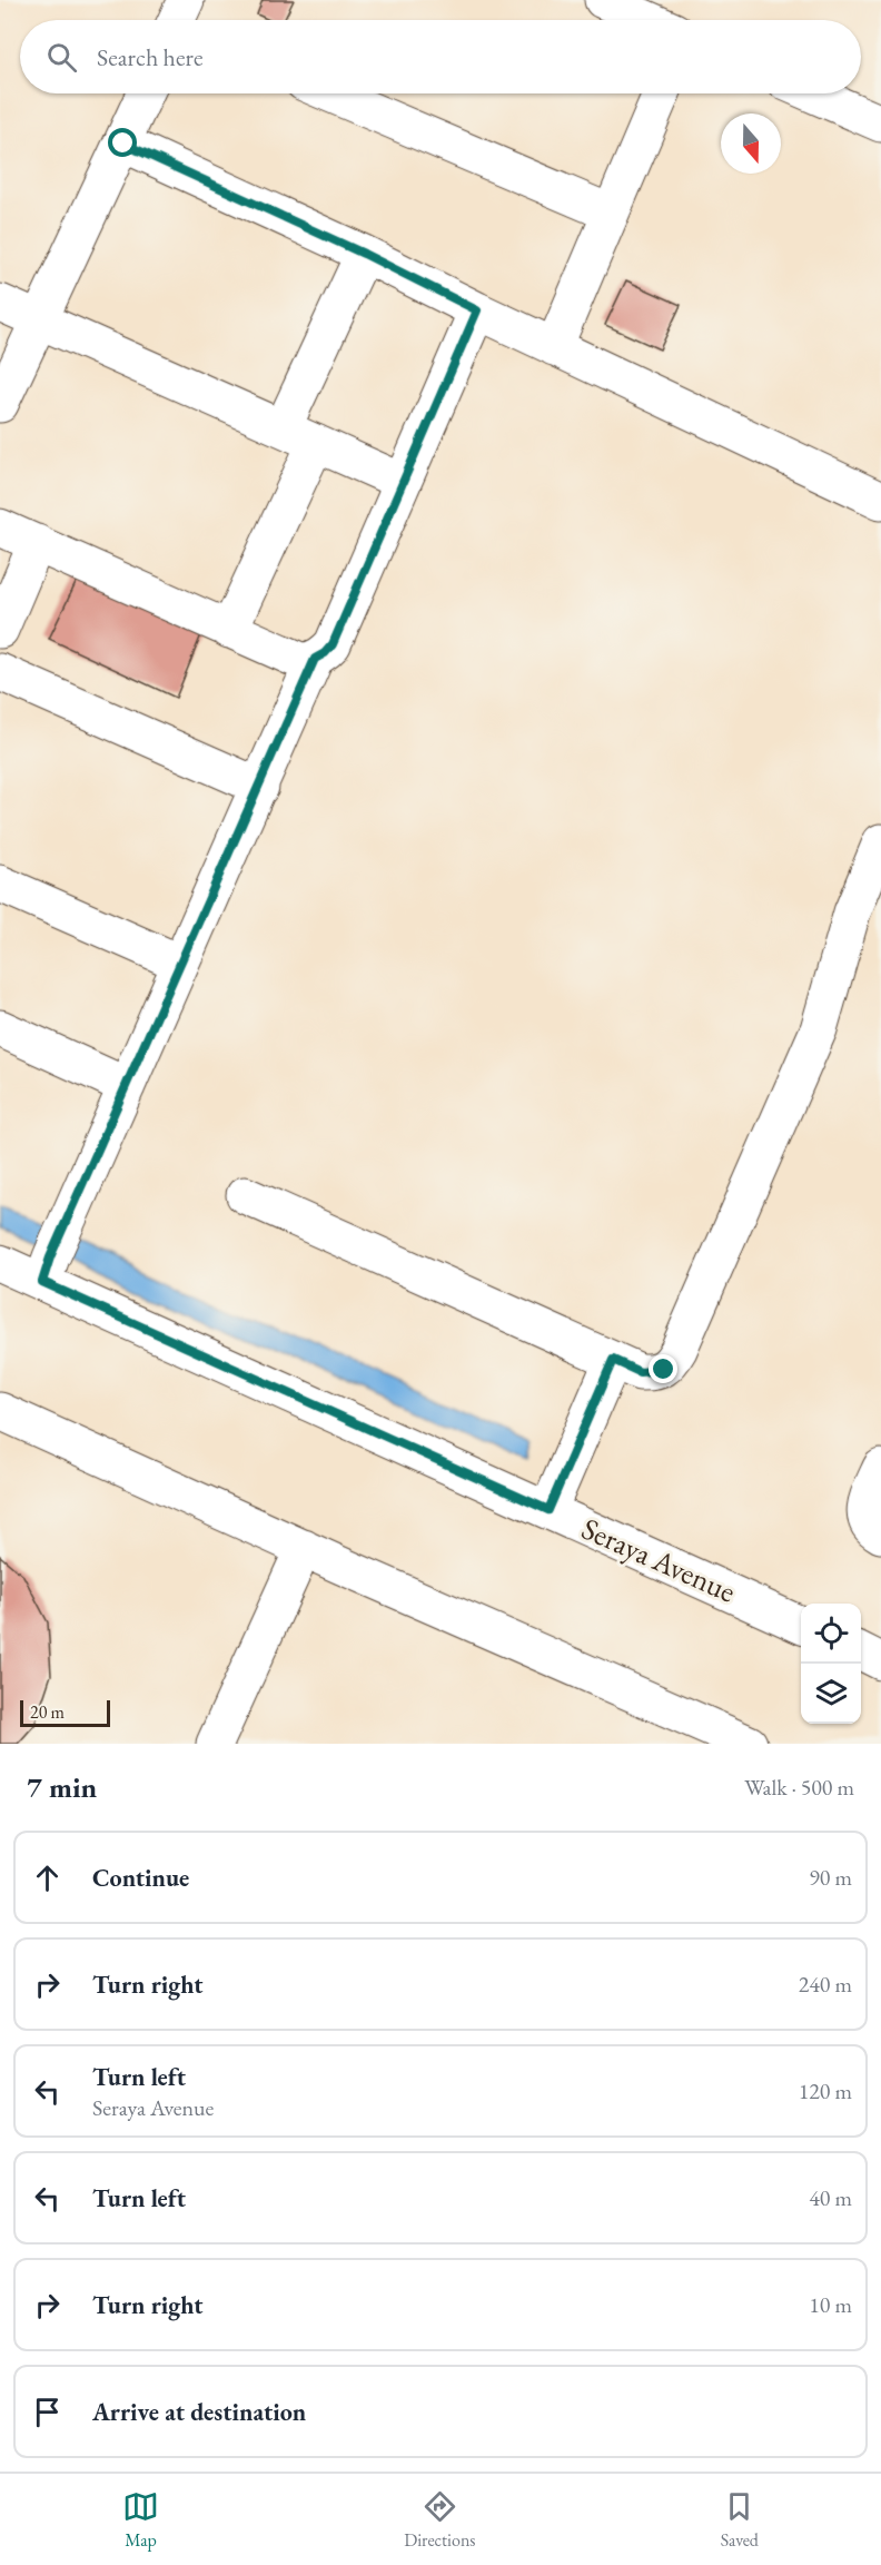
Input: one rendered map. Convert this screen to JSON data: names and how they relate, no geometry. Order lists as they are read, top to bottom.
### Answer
{
  "streets": {
    "street": ["Seraya Avenue"]
  },
  "scale_bar": "20 m",
  "north": "bottom",
  "page": {
    "search": "Search here",
    "scale": "20 m",
    "heading": ["7 min", "Walk · 500 m"],
    "list": [
      ["Continue", "90 m"],
      ["Turn right", "240 m"],
      ["Turn left", "Seraya Avenue", "120 m"],
      ["Turn left", "40 m"],
      ["Turn right", "10 m"],
      "Arrive at destination"
    ],
    "nav": ["Map", "Directions", "Saved"]
  }
}
